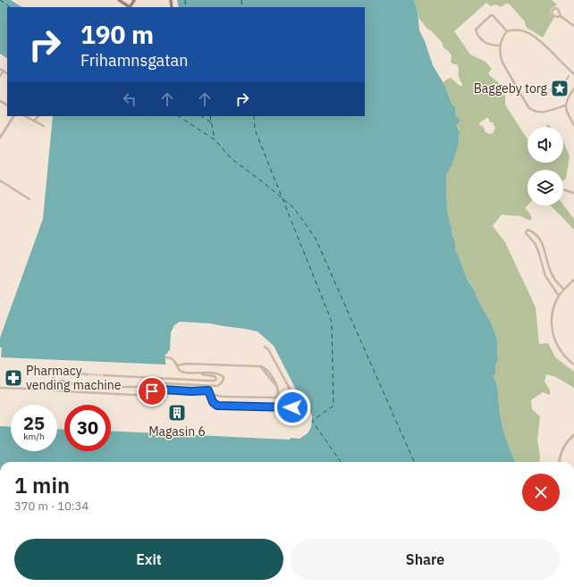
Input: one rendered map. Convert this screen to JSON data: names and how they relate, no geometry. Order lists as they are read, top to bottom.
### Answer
{
  "places": {
    "place": ["Baggeby torg"],
    "pharmacy": ["Pharmacy vending machine"],
    "building": ["Magasin 6"]
  },
  "page": {
    "turn": ["190 m", "Frihamnsgatan"],
    "speed": "25 km/h",
    "limit": "30",
    "heading": ["1 min", "370 m · 10:34"],
    "buttons": ["Exit", "Share"]
  }
}
